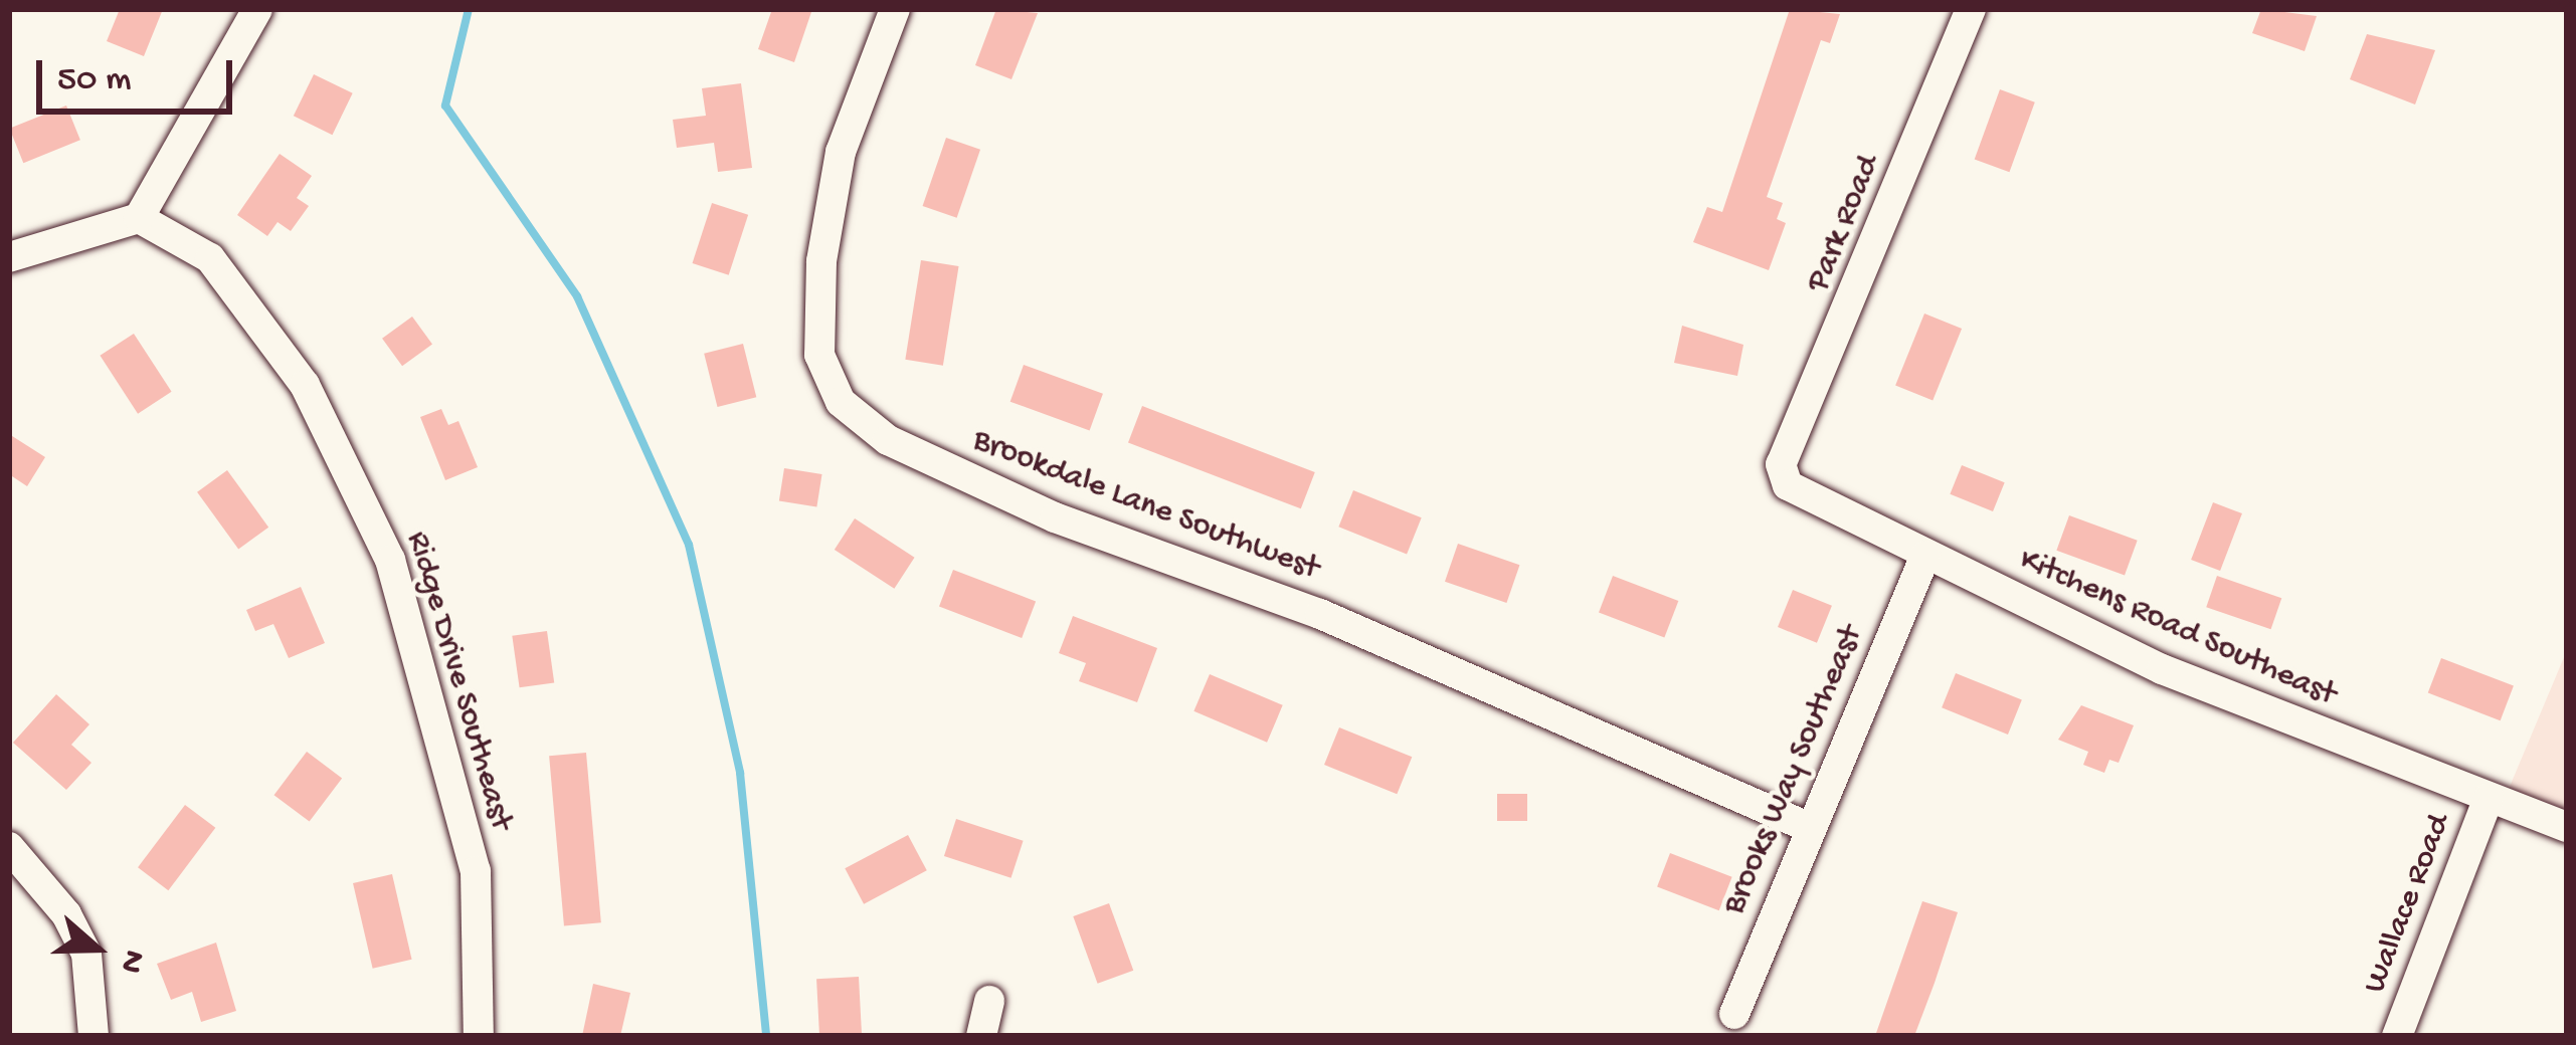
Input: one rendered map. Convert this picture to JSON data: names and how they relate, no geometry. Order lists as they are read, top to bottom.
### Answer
{
  "streets": {
    "street": [
      "Park Road",
      "Brookdale Lane Southwest",
      "Kitchens Road Southeast",
      "Ridge Drive Southeast",
      "Brooks Way Southeast",
      "Wallace Road"
    ]
  },
  "crossings": [
    ["Park Road", "Kitchens Road Southeast"],
    ["Brookdale Lane Southwest", "Brooks Way Southeast"],
    ["Kitchens Road Southeast", "Brooks Way Southeast"],
    ["Kitchens Road Southeast", "Wallace Road"]
  ],
  "scale_bar": "50 m",
  "north": "right"
}
